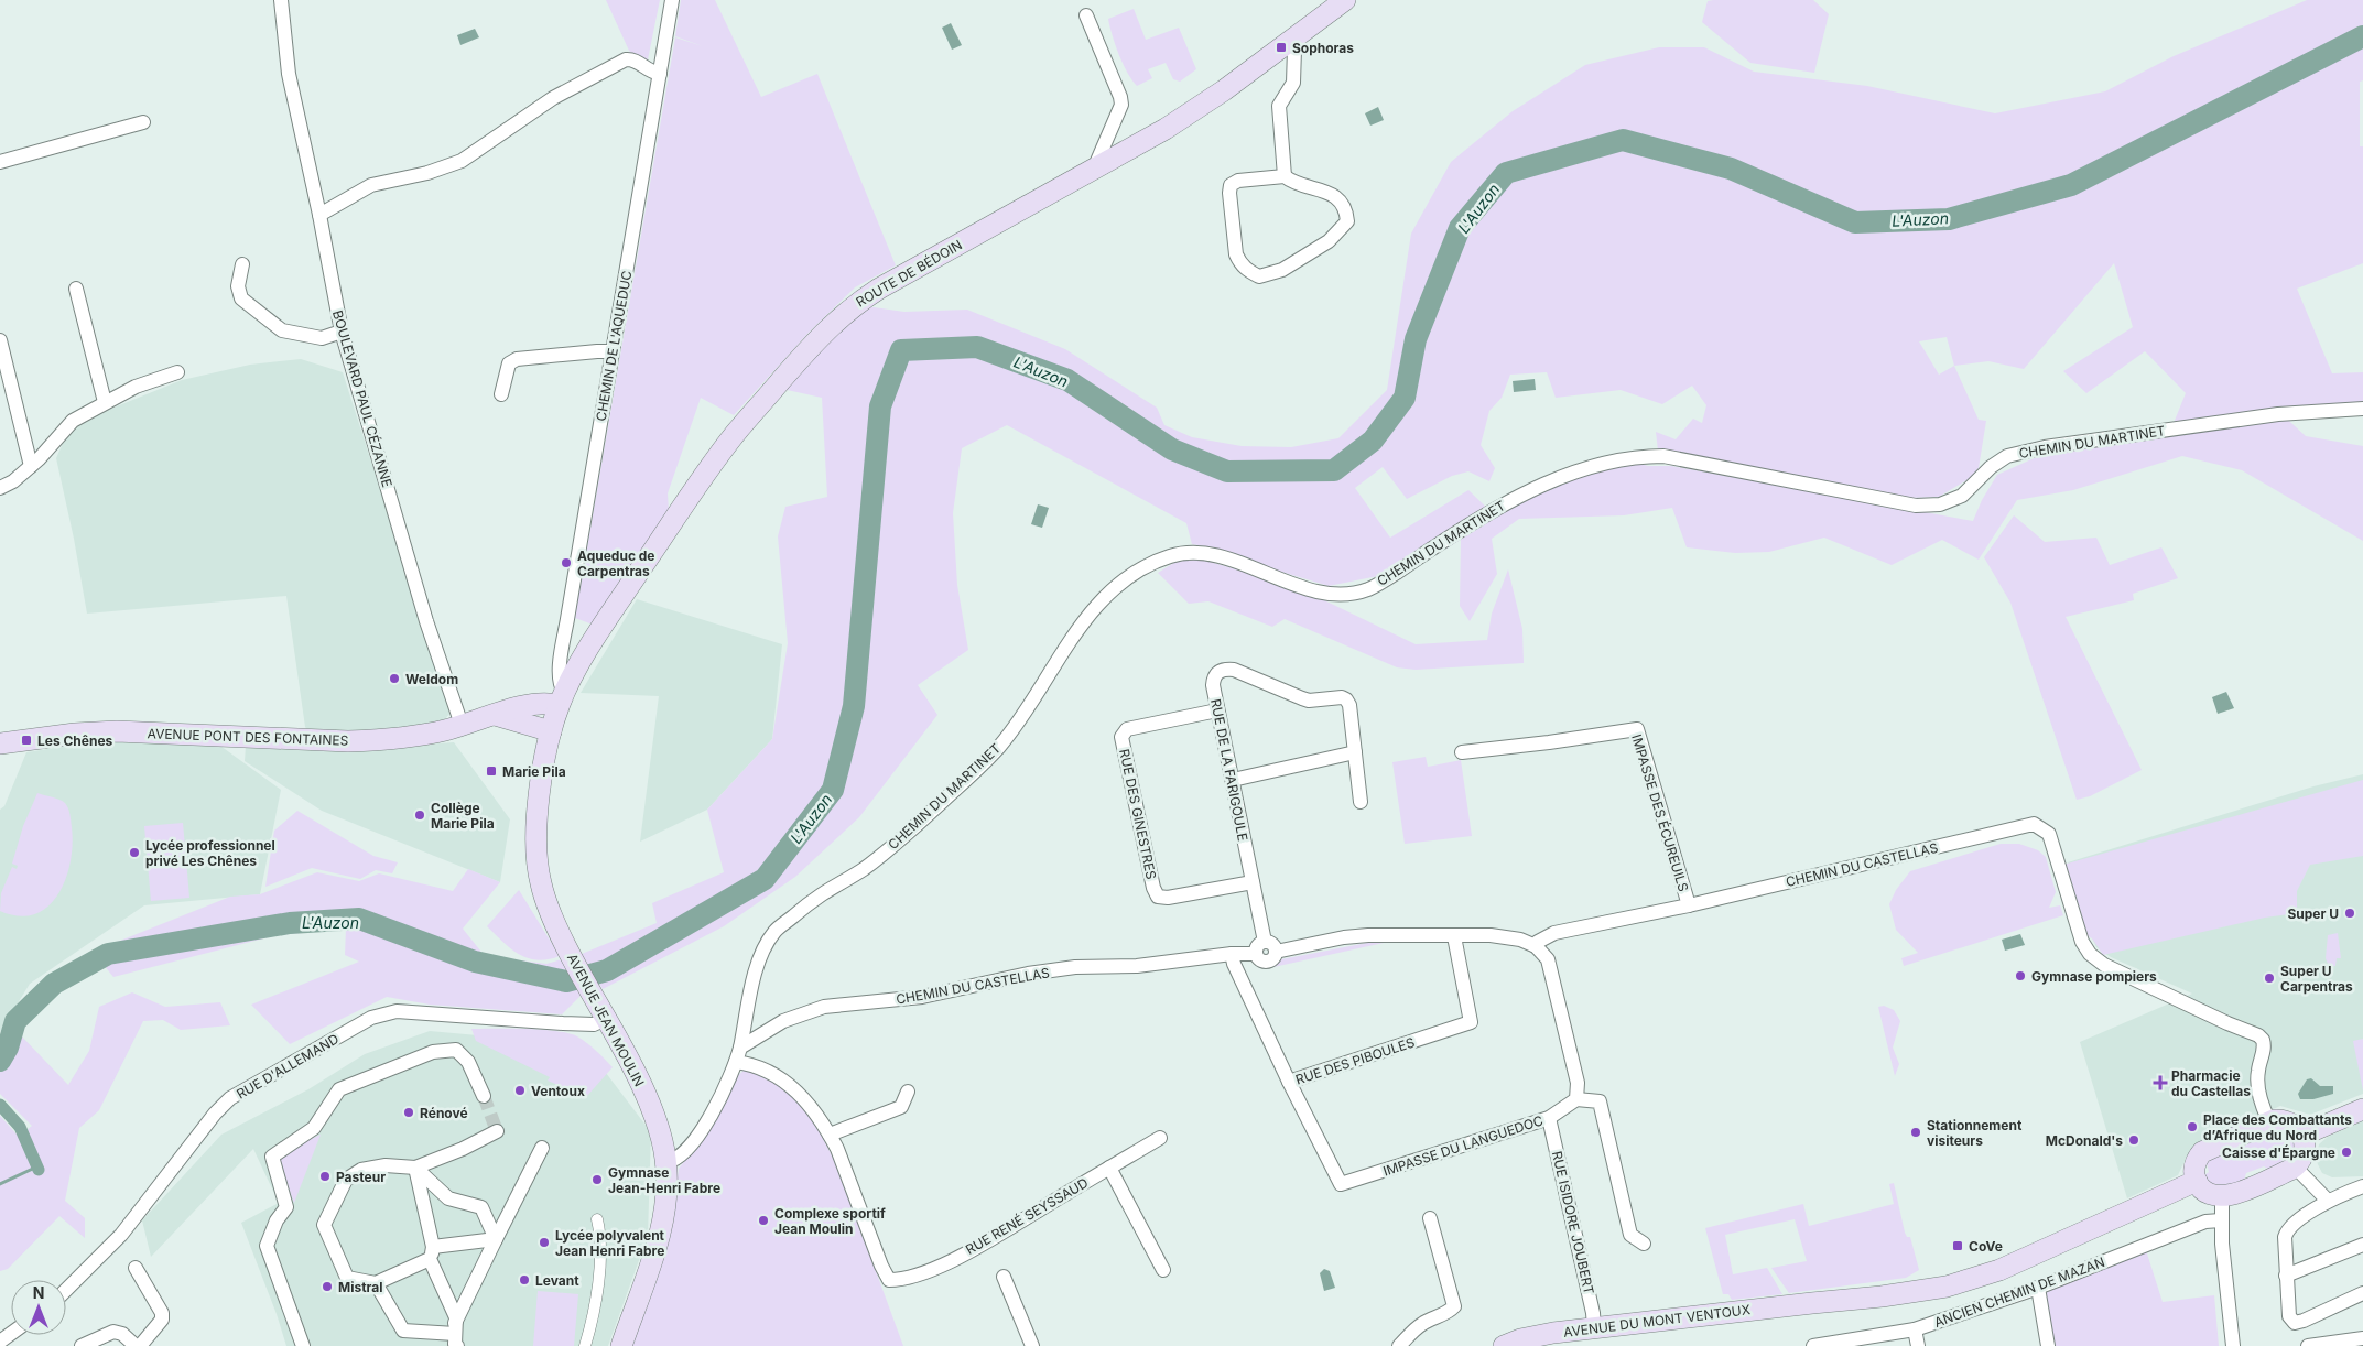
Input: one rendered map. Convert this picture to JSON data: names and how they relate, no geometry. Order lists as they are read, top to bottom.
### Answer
{
  "streets": {
    "main road": [
      "ROUTE DE BÉDOIN",
      "AVENUE PONT DES FONTAINES",
      "AVENUE JEAN MOULIN",
      "AVENUE DU MONT VENTOUX"
    ],
    "street": [
      "CHEMIN DE L'AQUEDUC",
      "BOULEVARD PAUL CÉZANNE",
      "CHEMIN DU MARTINET",
      "RUE DE LA FARIGOULE",
      "IMPASSE DES ÉCUREUILS",
      "RUE DES GINESTRES",
      "CHEMIN DU CASTELLAS",
      "RUE DES PIBOULES",
      "RUE D'ALLEMAND",
      "IMPASSE DU LANGUEDOC",
      "RUE RENÉ SEYSSAUD",
      "RUE ISIDORE JOUBERT",
      "ANCIEN CHEMIN DE MAZAN"
    ]
  },
  "crossings": [
    ["ROUTE DE BÉDOIN", "CHEMIN DE L'AQUEDUC"],
    ["ROUTE DE BÉDOIN", "AVENUE PONT DES FONTAINES"],
    ["ROUTE DE BÉDOIN", "AVENUE JEAN MOULIN"],
    ["CHEMIN DE L'AQUEDUC", "AVENUE PONT DES FONTAINES"],
    ["CHEMIN DE L'AQUEDUC", "AVENUE JEAN MOULIN"],
    ["BOULEVARD PAUL CÉZANNE", "AVENUE PONT DES FONTAINES"],
    ["CHEMIN DU MARTINET", "CHEMIN DU CASTELLAS"],
    ["AVENUE PONT DES FONTAINES", "AVENUE JEAN MOULIN"],
    ["RUE DE LA FARIGOULE", "RUE DES GINESTRES"],
    ["RUE DE LA FARIGOULE", "CHEMIN DU CASTELLAS"],
    ["IMPASSE DES ÉCUREUILS", "CHEMIN DU CASTELLAS"],
    ["CHEMIN DU CASTELLAS", "RUE DES PIBOULES"],
    ["AVENUE JEAN MOULIN", "RUE D'ALLEMAND"],
    ["RUE DES PIBOULES", "IMPASSE DU LANGUEDOC"],
    ["IMPASSE DU LANGUEDOC", "RUE ISIDORE JOUBERT"],
    ["RUE ISIDORE JOUBERT", "AVENUE DU MONT VENTOUX"]
  ],
  "water": ["L'Auzon"],
  "places": {
    "transit": [
      "Sophoras",
      "Les Chênes",
      "Marie Pila",
      "CoVe"
    ],
    "other": [
      "Aqueduc de Carpentras",
      "Weldom",
      "Collège Marie Pila",
      "Lycée professionnel privé Les Chênes",
      "Super U",
      "Gymnase pompiers",
      "Super U Carpentras",
      "Ventoux",
      "Rénové",
      "Place des Combattants d’Afrique du Nord",
      "Stationnement visiteurs",
      "McDonald's",
      "Caisse d'Épargne",
      "Pasteur",
      "Gymnase Jean-Henri Fabre",
      "Complexe sportif Jean Moulin",
      "Lycée polyvalent Jean Henri Fabre",
      "Levant",
      "Mistral"
    ],
    "health": ["Pharmacie du Castellas"]
  },
  "north": "top"
}
